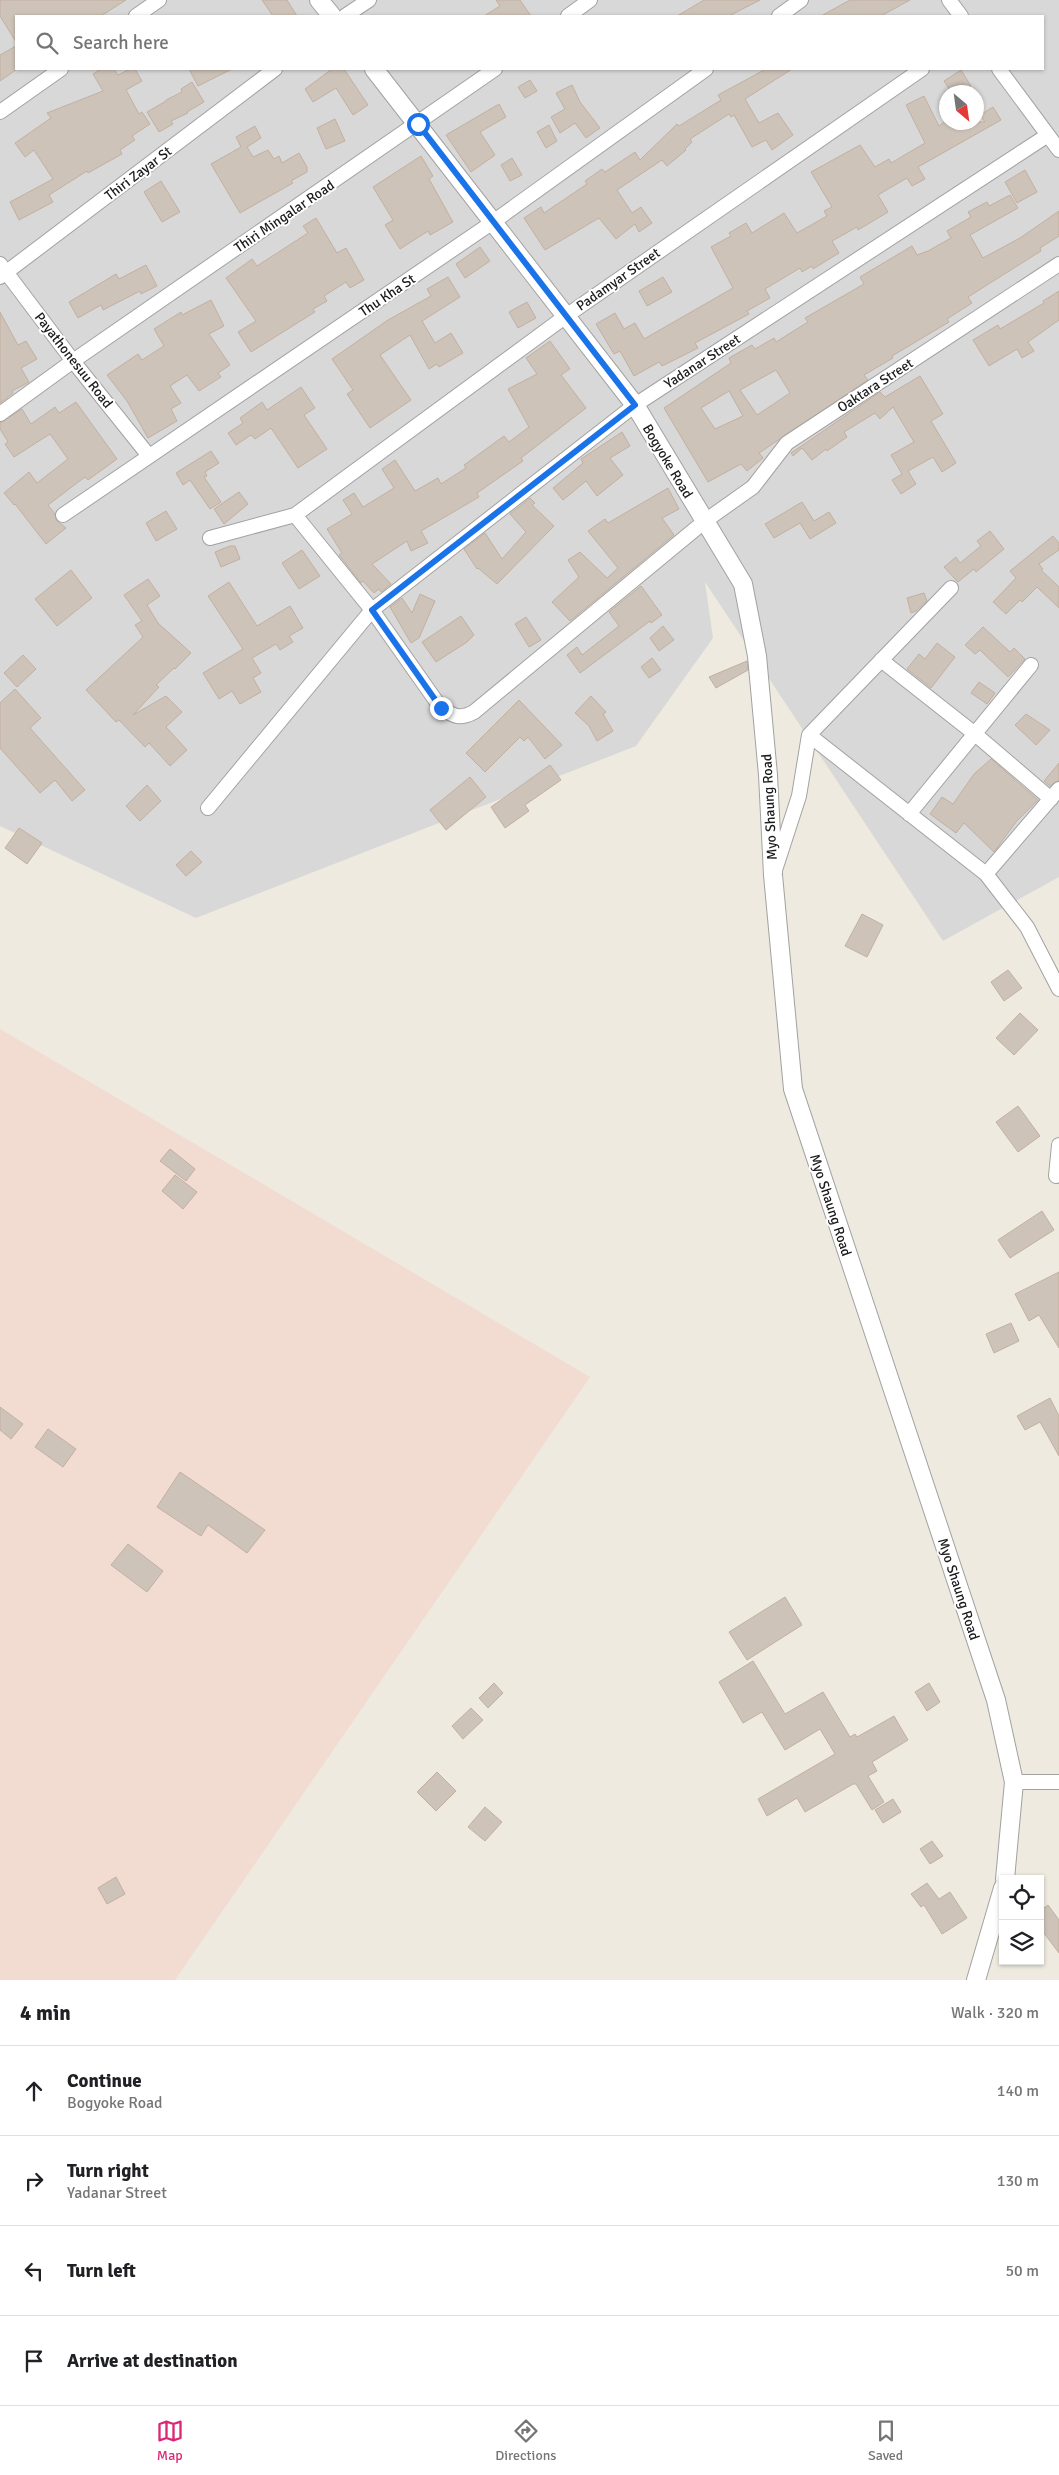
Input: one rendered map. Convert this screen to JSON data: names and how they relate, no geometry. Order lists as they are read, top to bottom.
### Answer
{
  "streets": {
    "street": [
      "Thiri Zayar St",
      "Thiri Mingalar Road",
      "Padamyar Street",
      "Thu Kha St",
      "Payathonesuu Road",
      "Yadanar Street",
      "Oaktara Street",
      "Bogyoke Road",
      "Myo Shaung Road"
    ]
  },
  "crossings": [
    ["Thiri Zayar St", "Payathonesuu Road"],
    ["Thiri Mingalar Road", "Payathonesuu Road"],
    ["Thiri Mingalar Road", "Bogyoke Road"],
    ["Padamyar Street", "Bogyoke Road"],
    ["Thu Kha St", "Payathonesuu Road"],
    ["Thu Kha St", "Bogyoke Road"],
    ["Yadanar Street", "Oaktara Street"],
    ["Yadanar Street", "Bogyoke Road"],
    ["Oaktara Street", "Bogyoke Road"],
    ["Oaktara Street", "Myo Shaung Road"],
    ["Bogyoke Road", "Myo Shaung Road"]
  ],
  "north": "bottom right",
  "page": {
    "search": "Search here",
    "heading": ["4 min", "Walk · 320 m"],
    "list": [
      ["Continue", "Bogyoke Road", "140 m"],
      ["Turn right", "Yadanar Street", "130 m"],
      ["Turn left", "50 m"],
      "Arrive at destination"
    ],
    "nav": ["Map", "Directions", "Saved"]
  }
}
